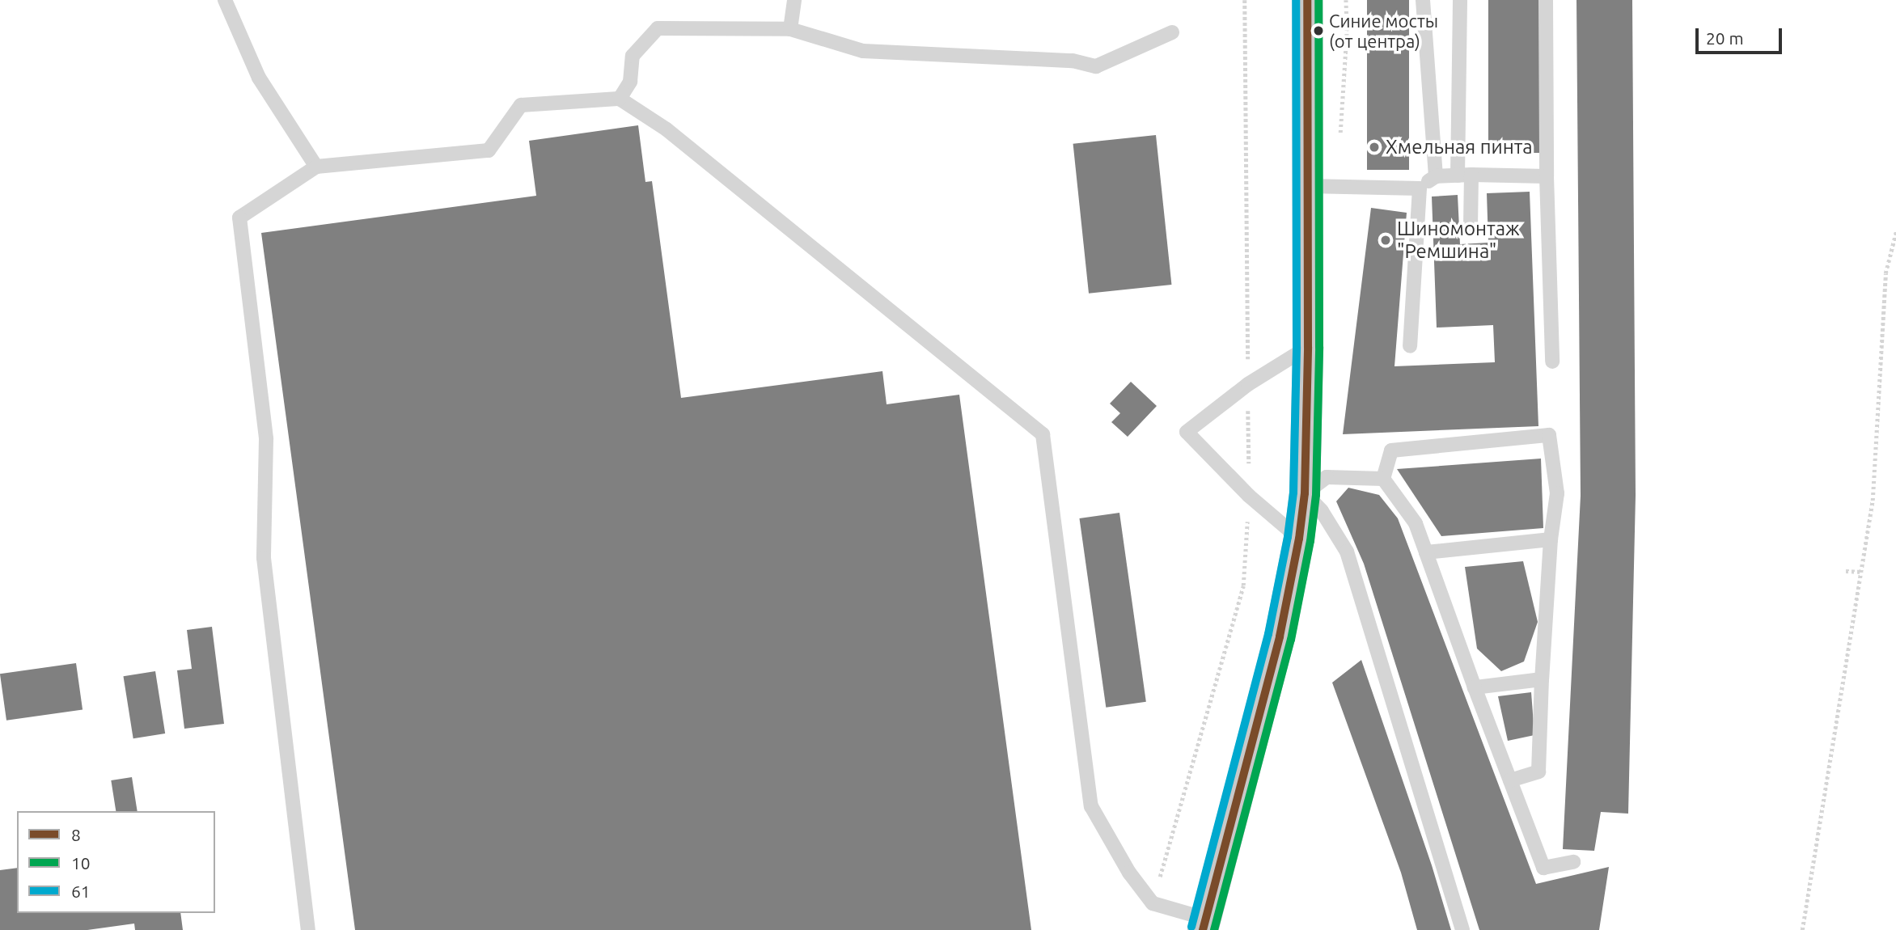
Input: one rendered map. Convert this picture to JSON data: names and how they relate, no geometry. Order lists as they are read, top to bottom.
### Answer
{
  "places": ["Синие мосты (от центра)", "Хмельная пинта", "Шиномонтаж \"Ремшина\""],
  "lines": ["transit line 8", "transit line 10", "transit line 61"],
  "legend": ["8", "10", "61"],
  "scale_bar": "20 m"
}
